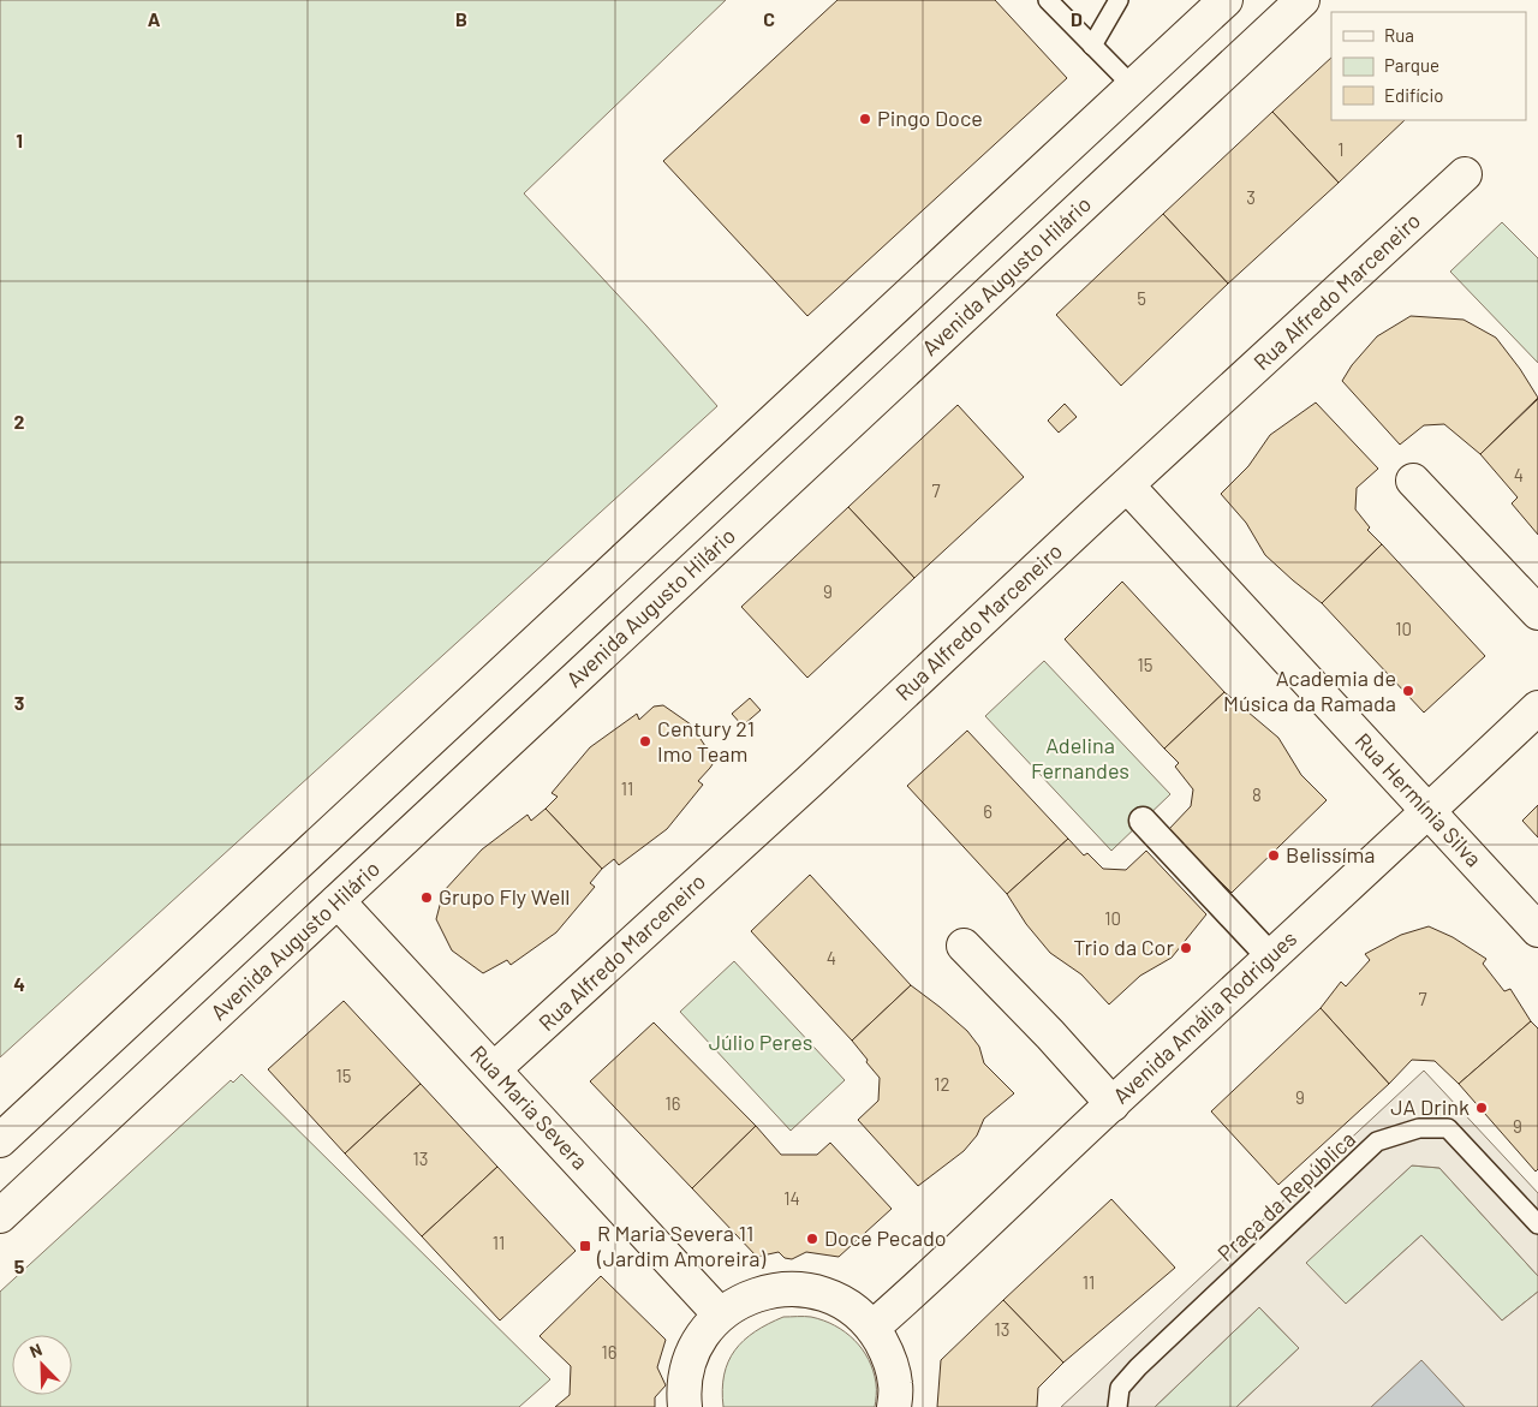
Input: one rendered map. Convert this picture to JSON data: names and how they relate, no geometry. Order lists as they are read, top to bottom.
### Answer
{
  "streets": {
    "street": [
      "Avenida Augusto Hilário",
      "Rua Alfredo Marceneiro",
      "Rua Hermínia Silva",
      "Avenida Amália Rodrigues",
      "Rua Maria Severa"
    ],
    "lane": ["Praça da República"]
  },
  "crossings": [
    ["Avenida Augusto Hilário", "Rua Maria Severa"],
    ["Rua Alfredo Marceneiro", "Rua Hermínia Silva"],
    ["Rua Alfredo Marceneiro", "Rua Maria Severa"],
    ["Rua Hermínia Silva", "Avenida Amália Rodrigues"]
  ],
  "parks": ["Adelina Fernandes", "Júlio Peres"],
  "places": {
    "other": [
      "Pingo Doce",
      "Academia de Música da Ramada",
      "Century 21 Imo Team",
      "Belissíma",
      "Grupo Fly Well",
      "Trio da Cor",
      "JA Drink",
      "Doce Pecado"
    ],
    "transit": ["R Maria Severa 11 (Jardim Amoreira)"]
  },
  "house_numbers": [
    "1",
    "3",
    "5",
    "4",
    "7",
    "9",
    "10",
    "15",
    "11",
    "8",
    "6",
    "10",
    "4",
    "7",
    "15",
    "12",
    "9",
    "16",
    "9",
    "13",
    "14",
    "11",
    "11",
    "13",
    "16"
  ],
  "legend": ["Rua", "Parque", "Edifício"],
  "north": "top left",
  "grid": {
    "columns": [
      "A",
      "B",
      "C",
      "D"
    ],
    "rows": [
      "1",
      "2",
      "3",
      "4",
      "5"
    ]
  }
}
